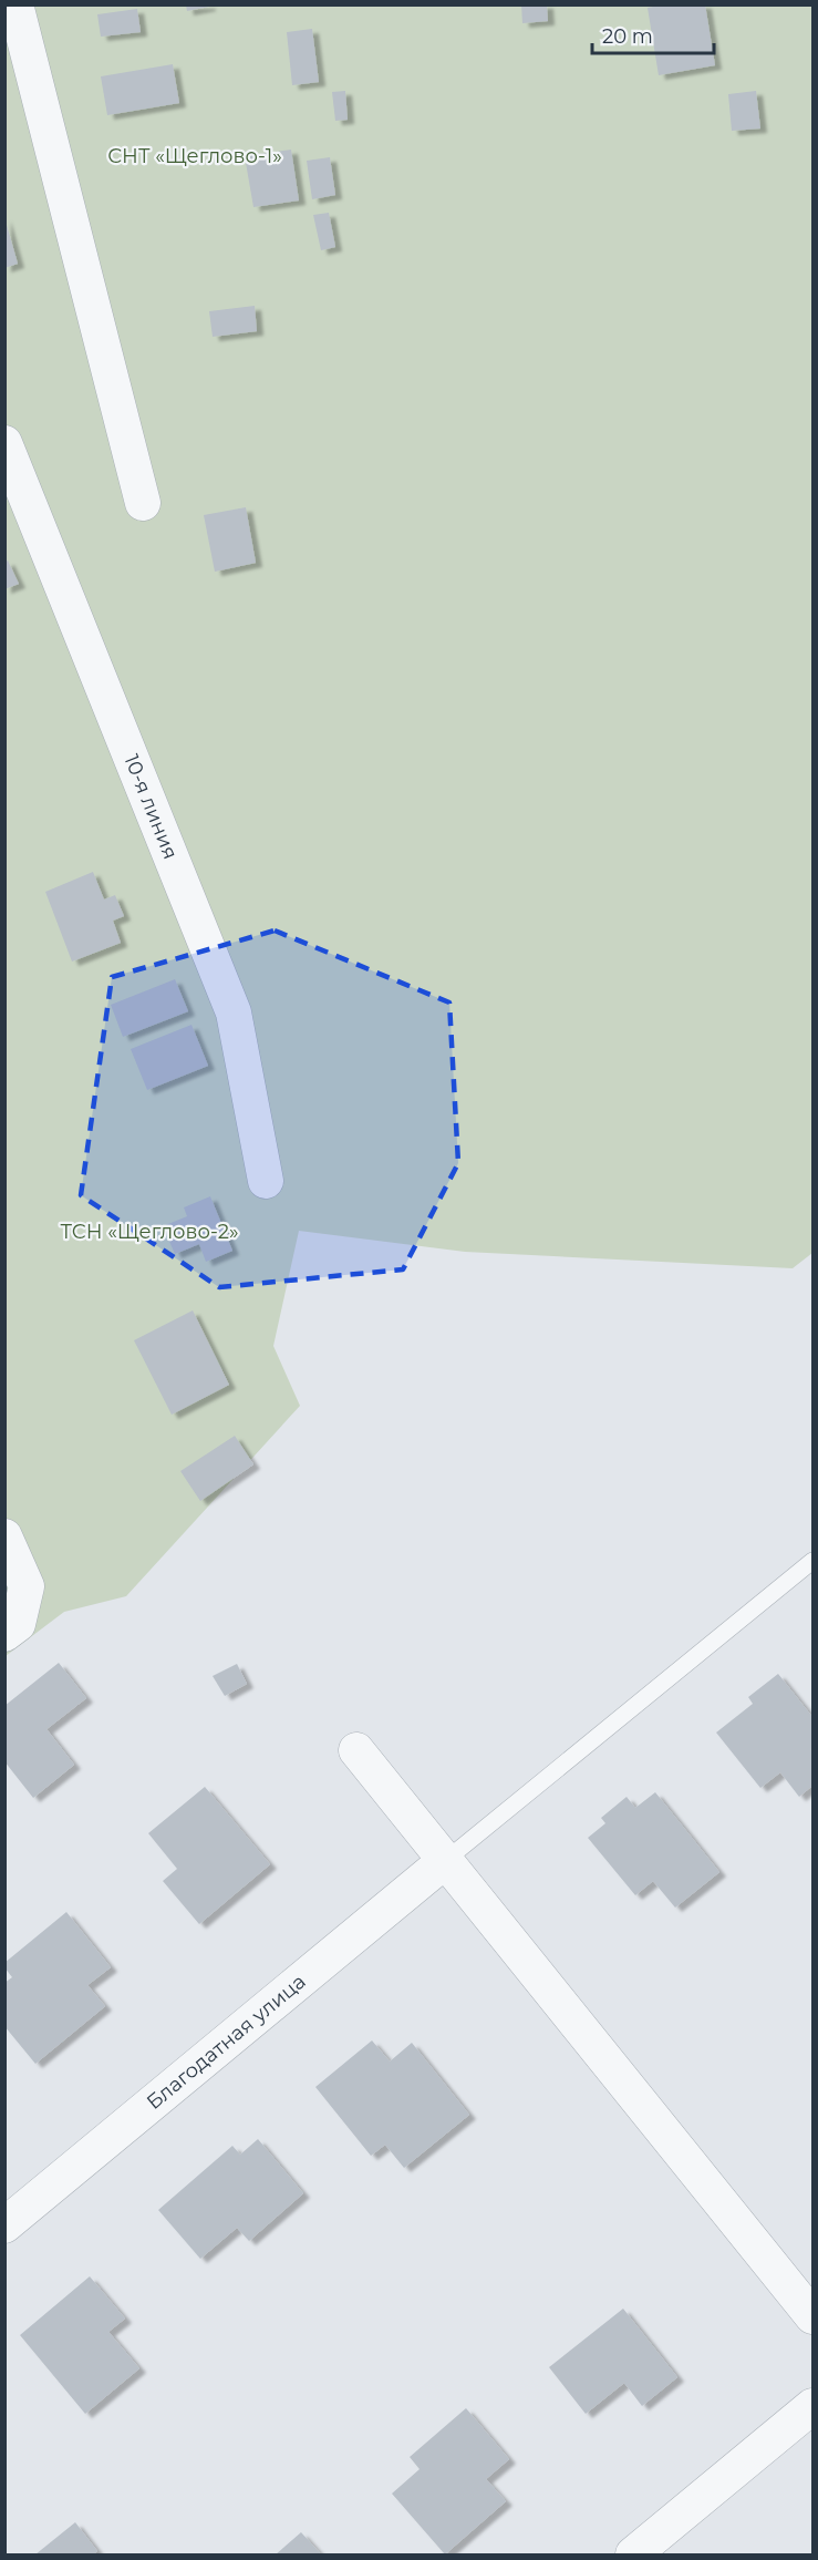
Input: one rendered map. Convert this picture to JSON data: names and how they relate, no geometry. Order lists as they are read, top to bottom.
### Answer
{
  "streets": {
    "street": ["10-я линия", "Благодатная улица"]
  },
  "parks": ["СНТ «Щеглово-1»", "ТСН «Щеглово-2»"],
  "scale_bar": "20 m"
}
